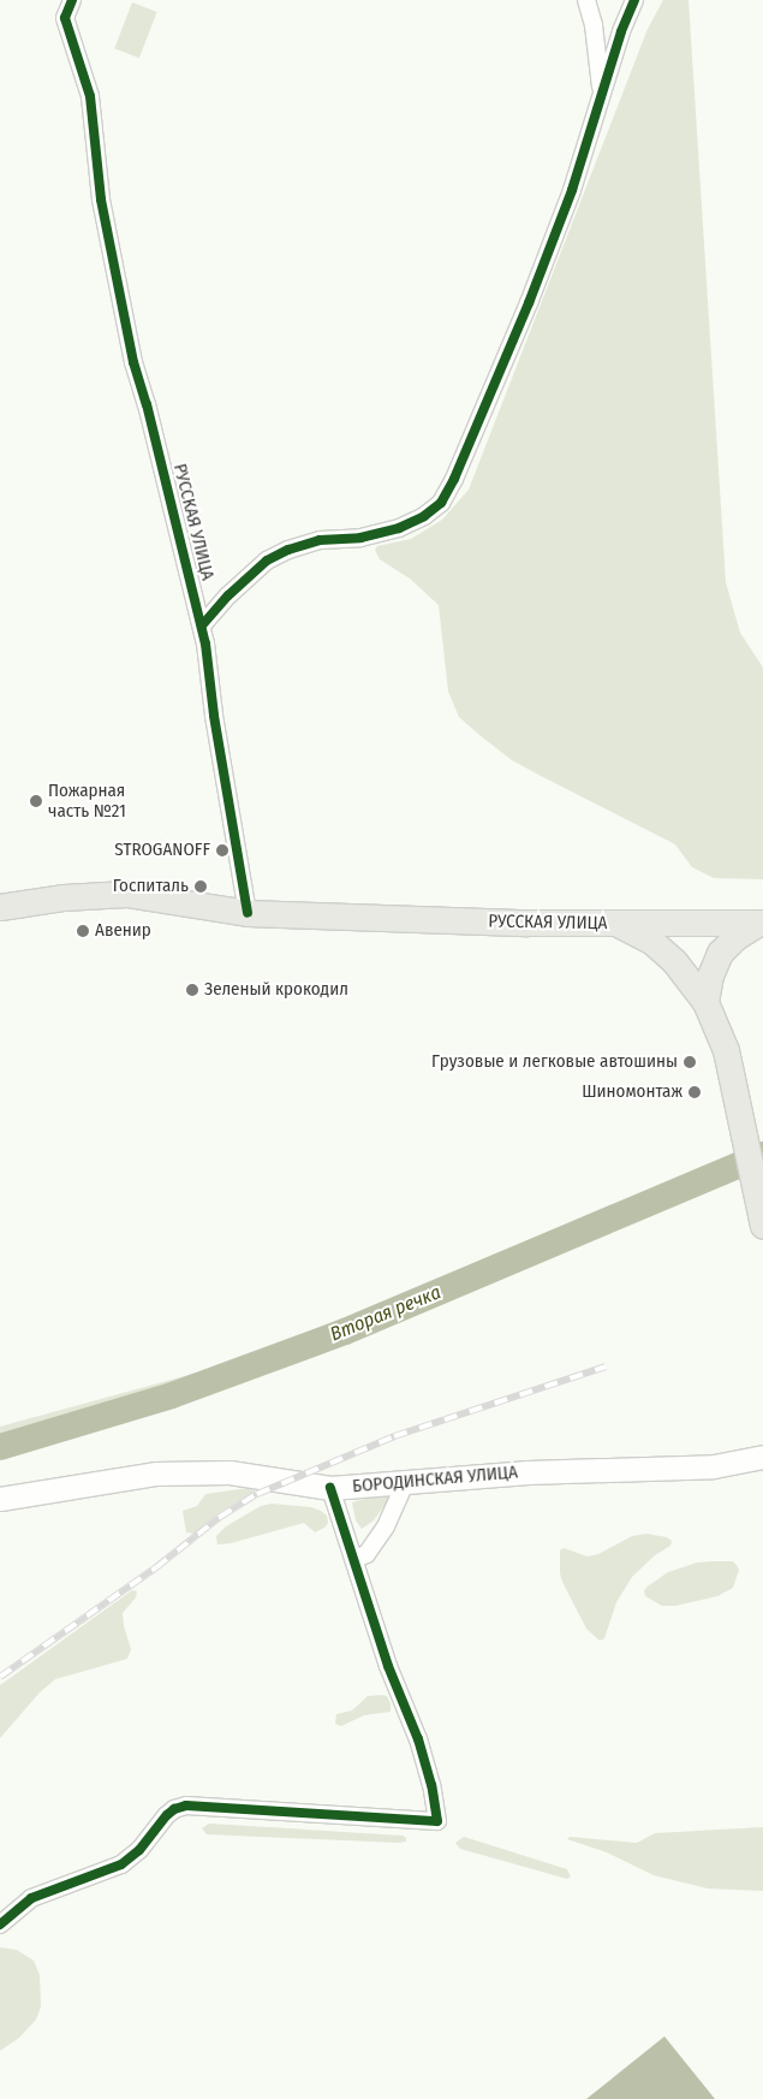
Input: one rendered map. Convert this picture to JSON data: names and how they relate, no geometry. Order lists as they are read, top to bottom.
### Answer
{
  "streets": {
    "main road": ["РУССКАЯ УЛИЦА", "БОРОДИНСКАЯ УЛИЦА"]
  },
  "water": ["Вторая речка"],
  "places": [
    "Пожарная часть №21",
    "STROGANOFF",
    "Госпиталь",
    "Авенир",
    "Зеленый крокодил",
    "Грузовые и легковые автошины",
    "Шиномонтаж"
  ]
}
